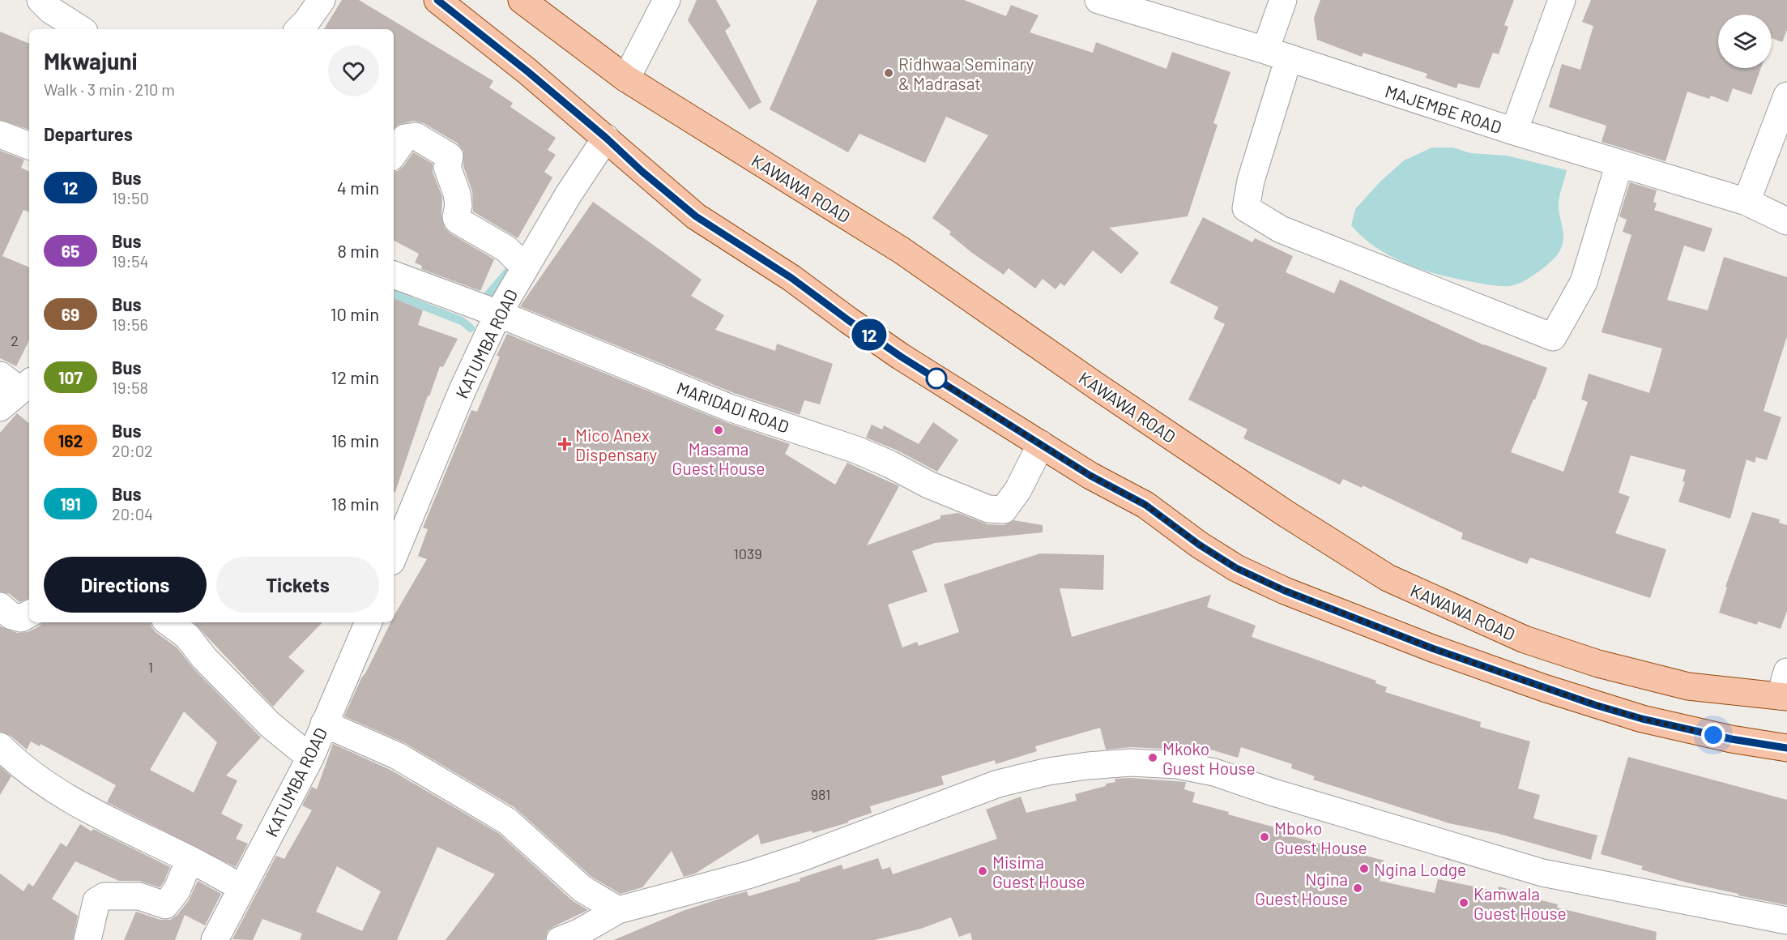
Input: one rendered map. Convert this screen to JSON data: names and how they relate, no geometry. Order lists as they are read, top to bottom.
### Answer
{
  "streets": {
    "main road": ["KAWAWA ROAD"],
    "street": ["MAJEMBE ROAD", "KATUMBA ROAD", "MARIDADI ROAD"]
  },
  "crossings": [
    ["KATUMBA ROAD", "MARIDADI ROAD"]
  ],
  "places": {
    "other": [
      "Ridhwaa Seminary & Madrasat",
      "Masama Guest House",
      "Mkoko Guest House",
      "Mboko Guest House",
      "Ngina Lodge",
      "Misima Guest House",
      "Ngina Guest House",
      "Kamwala Guest House"
    ],
    "health": ["Mico Anex Dispensary"]
  },
  "lines": ["bus line 12"],
  "house_numbers": [
    "2",
    "1039",
    "1",
    "981"
  ],
  "page": {
    "on_map": "12",
    "heading": [
      ["Mkwajuni", "Walk · 3 min · 210 m"],
      "Departures"
    ],
    "list": [
      {
        "mark": "12",
        "name": "Bus",
        "note": "19:50",
        "value": "4 min"
      },
      {
        "mark": "65",
        "name": "Bus",
        "note": "19:54",
        "value": "8 min"
      },
      {
        "mark": "69",
        "name": "Bus",
        "note": "19:56",
        "value": "10 min"
      },
      {
        "mark": "107",
        "name": "Bus",
        "note": "19:58",
        "value": "12 min"
      },
      {
        "mark": "162",
        "name": "Bus",
        "note": "20:02",
        "value": "16 min"
      },
      {
        "mark": "191",
        "name": "Bus",
        "note": "20:04",
        "value": "18 min"
      }
    ],
    "buttons": ["Directions", "Tickets"]
  }
}
